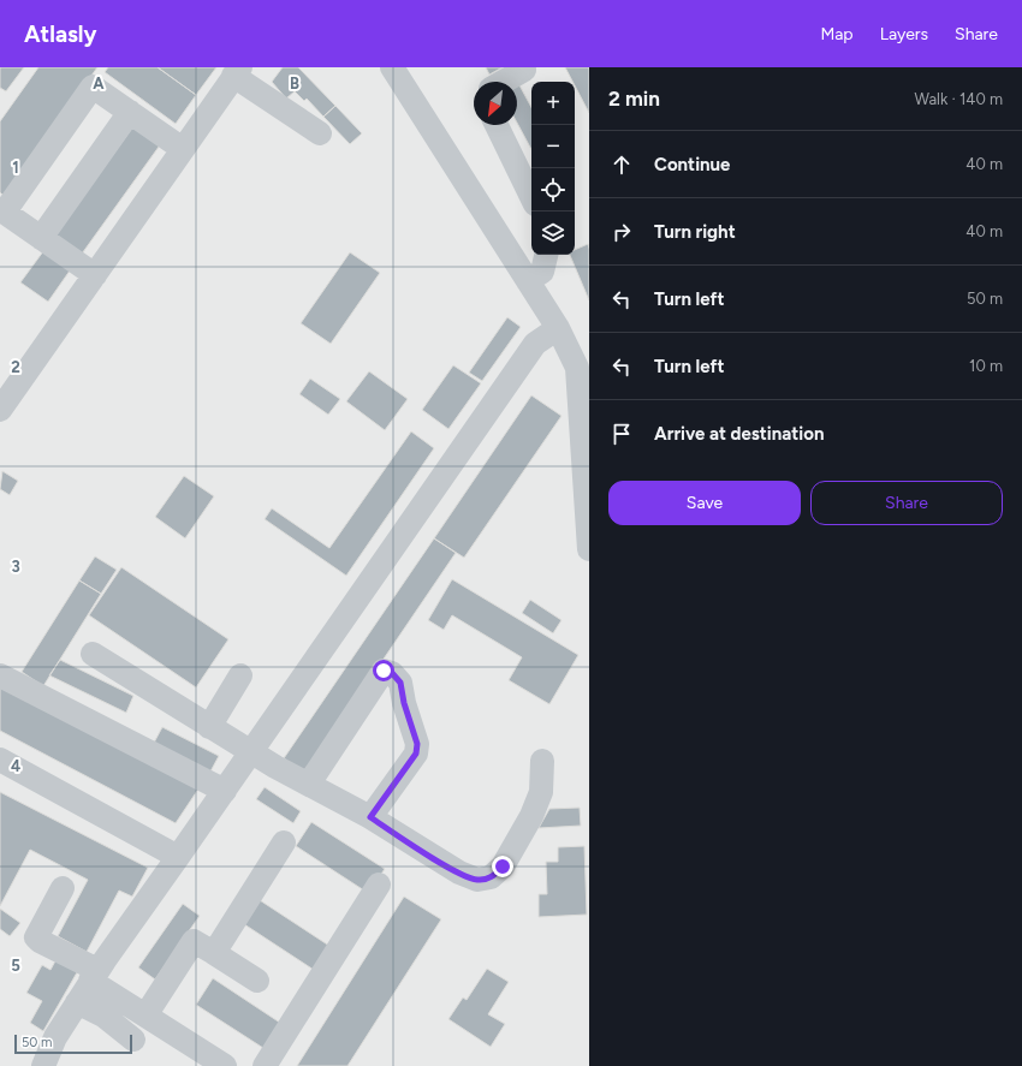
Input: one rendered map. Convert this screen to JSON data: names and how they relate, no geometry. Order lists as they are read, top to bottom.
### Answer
{
  "scale_bar": "50 m",
  "north": "bottom left",
  "page": {
    "header": "Atlasly",
    "nav": ["Map", "Layers", "Share"],
    "heading": ["2 min", "Walk · 140 m"],
    "map_buttons": ["+", "−"],
    "list": [
      ["Continue", "40 m"],
      ["Turn right", "40 m"],
      ["Turn left", "50 m"],
      ["Turn left", "10 m"],
      "Arrive at destination"
    ],
    "buttons": ["Save", "Share"],
    "scale": "50 m"
  },
  "grid": {
    "columns": ["A", "B"],
    "rows": [
      "1",
      "2",
      "3",
      "4",
      "5"
    ]
  }
}
